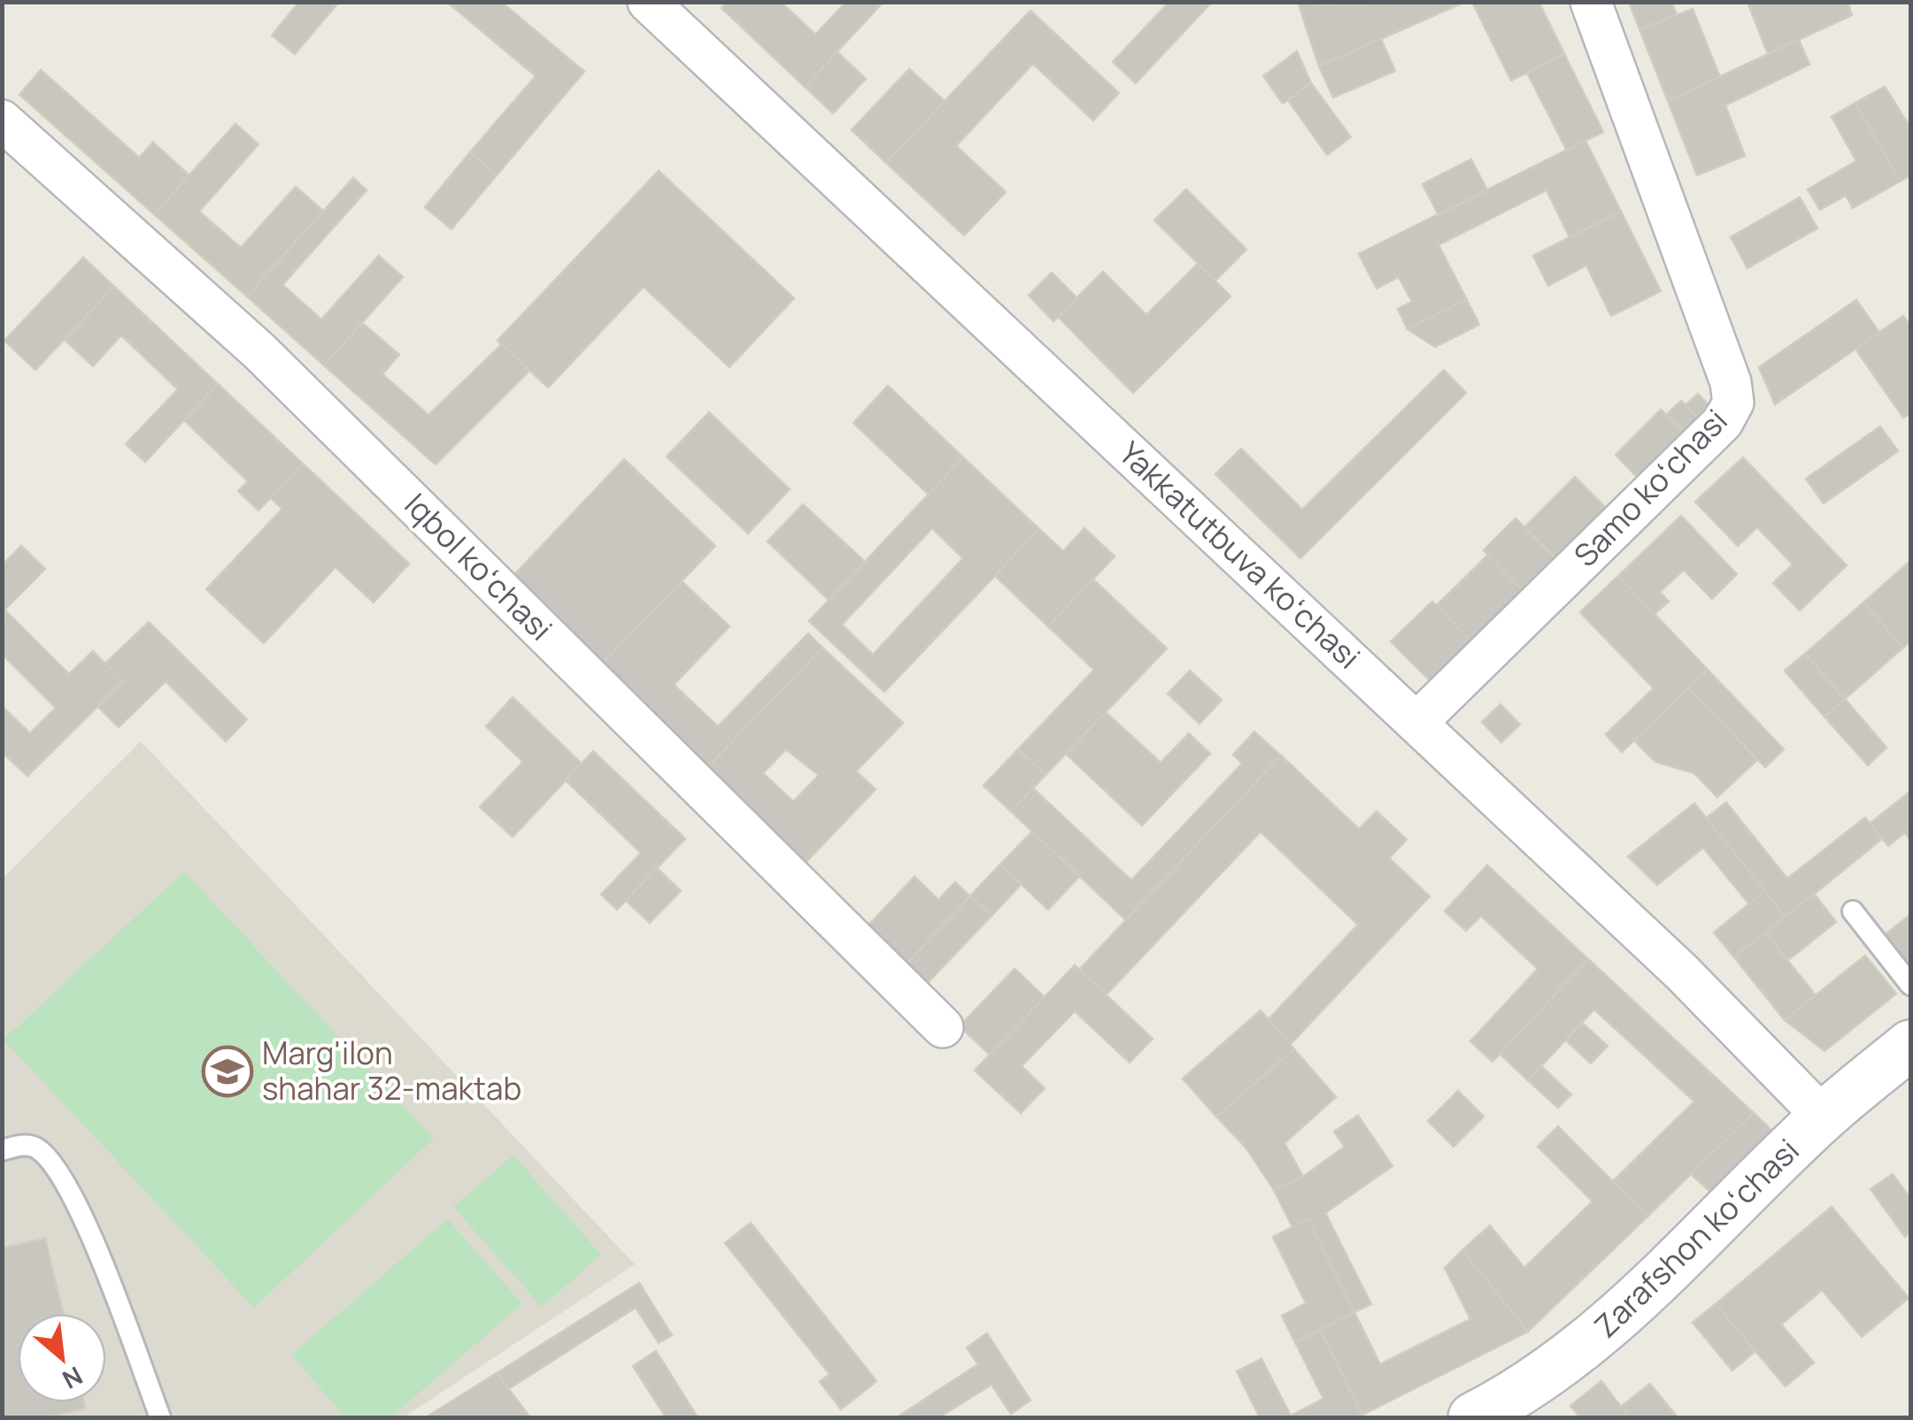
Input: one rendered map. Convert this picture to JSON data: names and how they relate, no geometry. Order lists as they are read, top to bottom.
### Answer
{
  "streets": {
    "main road": ["Zarafshon koʻchasi"],
    "street": ["Samo koʻchasi", "Yakkatutbuva koʻchasi", "Iqbol koʻchasi"]
  },
  "crossings": [
    ["Samo koʻchasi", "Yakkatutbuva koʻchasi"],
    ["Yakkatutbuva koʻchasi", "Zarafshon koʻchasi"]
  ],
  "places": {
    "school or university": ["Marg'ilon shahar 32-maktab"]
  },
  "north": "bottom right"
}
